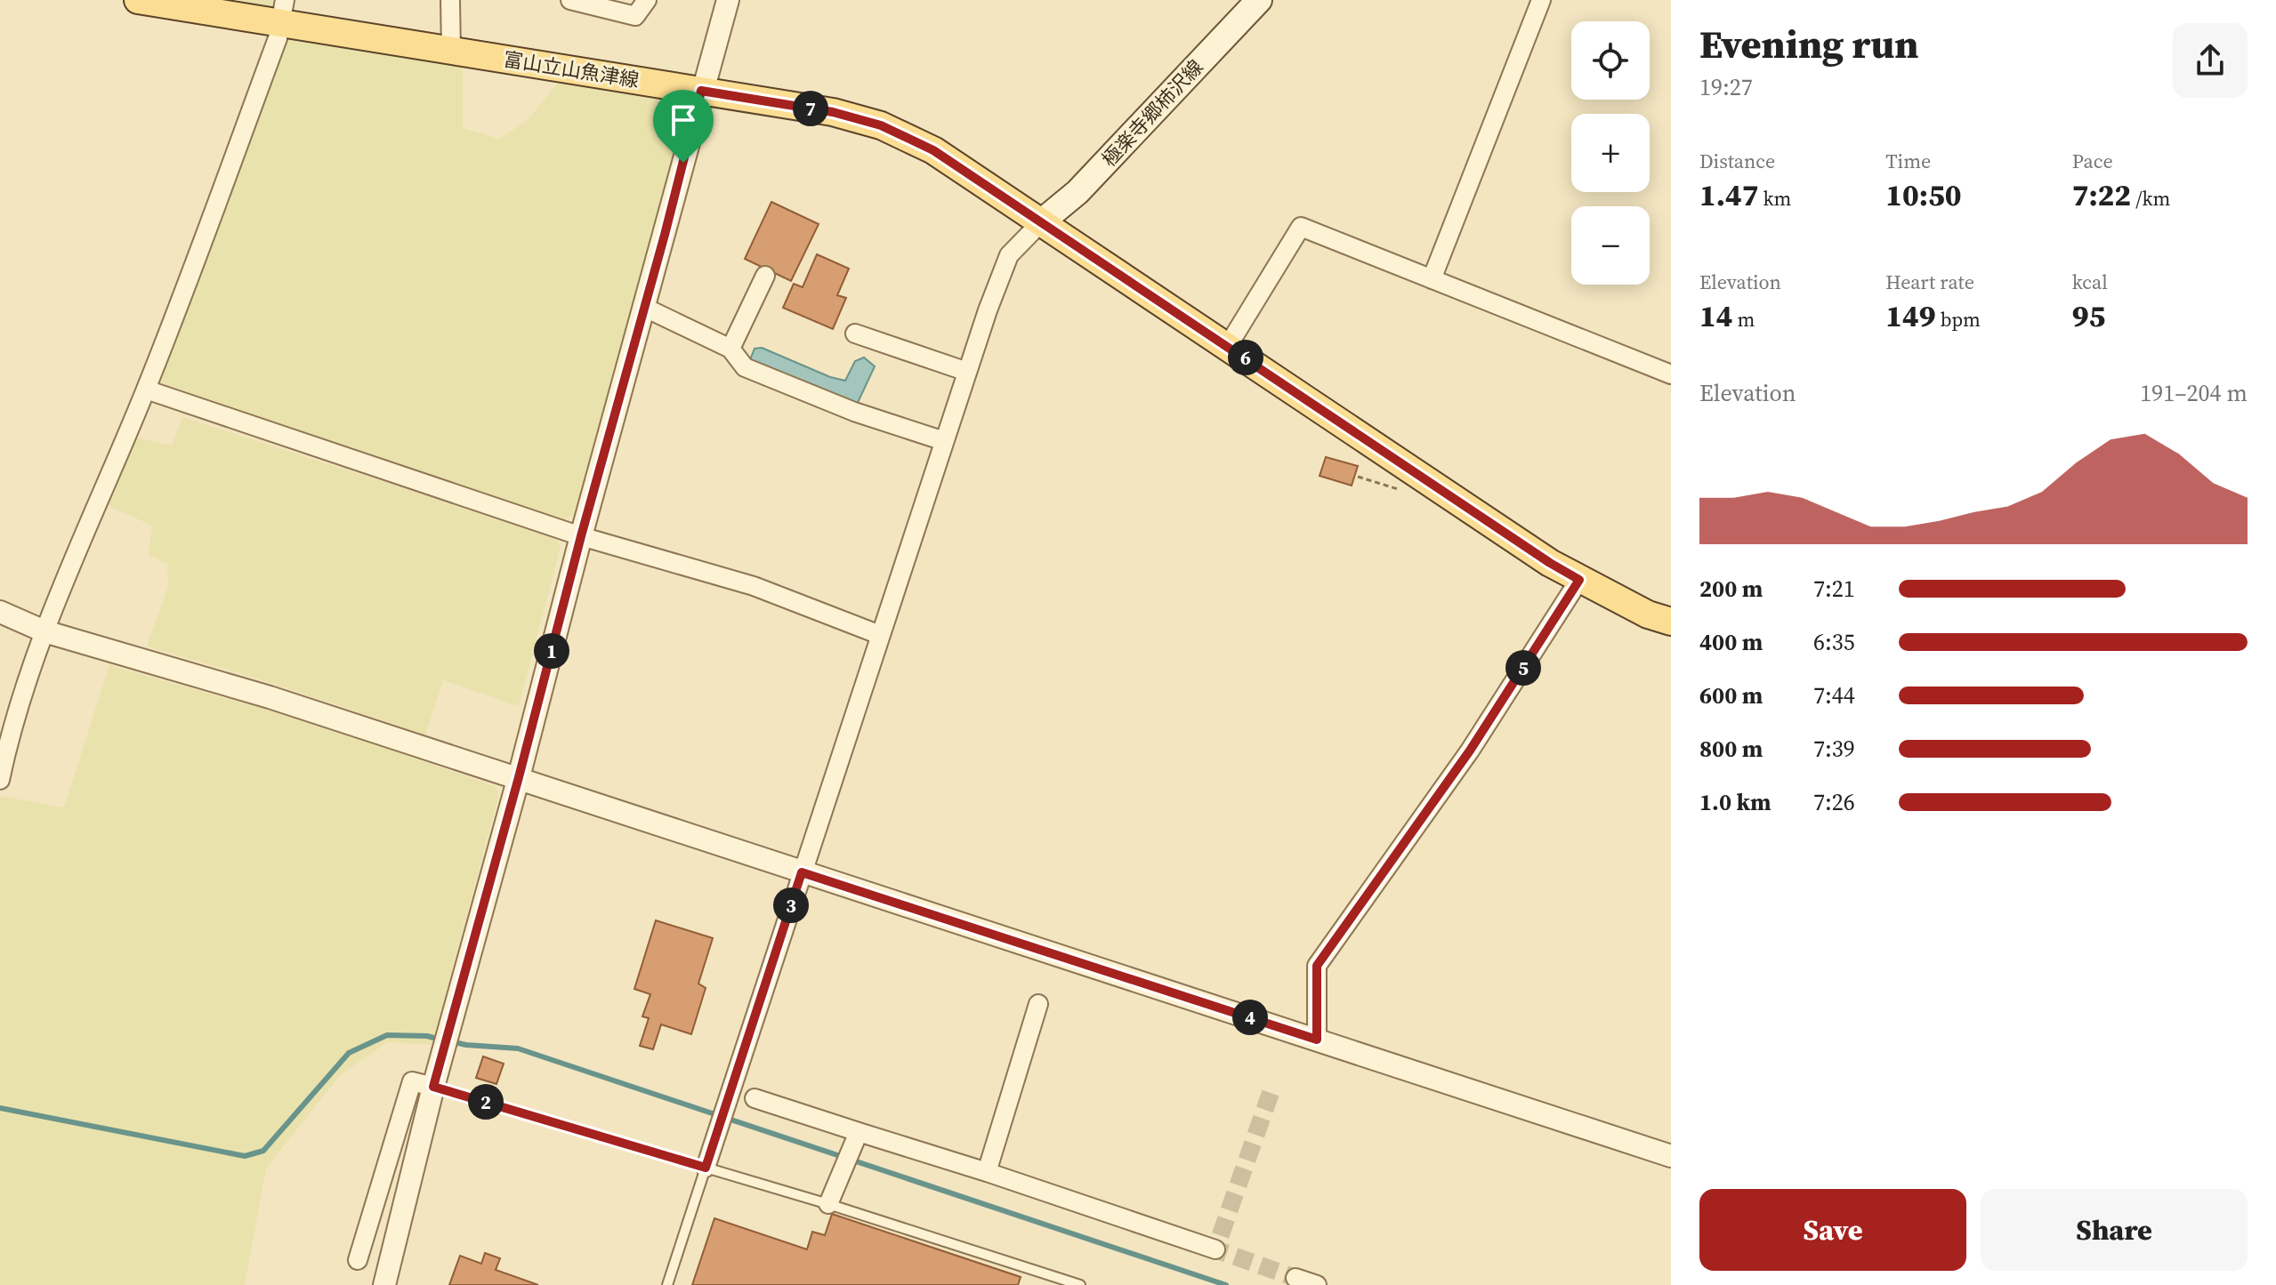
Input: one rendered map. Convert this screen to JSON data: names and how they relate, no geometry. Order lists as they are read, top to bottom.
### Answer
{
  "streets": {
    "main road": ["富山立山魚津線", "極楽寺郷柿沢線"]
  },
  "crossings": [
    ["富山立山魚津線", "極楽寺郷柿沢線"]
  ],
  "page": {
    "heading": ["Evening run", "19:27"],
    "map_buttons": ["+", "−"],
    "pins": [
      "7",
      "6",
      "1",
      "5",
      "3",
      "4",
      "2"
    ],
    "stats": [
      ["Distance", "1.47 km"],
      ["Time", "10:50"],
      ["Pace", "7:22 /km"],
      ["Elevation", "14 m"],
      ["Heart rate", "149 bpm"],
      ["kcal", "95"]
    ],
    "chart": ["Elevation", "191–204 m"],
    "list": [
      {
        "name": "200 m",
        "note": "7:21"
      },
      {
        "name": "400 m",
        "note": "6:35"
      },
      {
        "name": "600 m",
        "note": "7:44"
      },
      {
        "name": "800 m",
        "note": "7:39"
      },
      {
        "name": "1.0 km",
        "note": "7:26"
      }
    ],
    "buttons": ["Save", "Share"]
  }
}
